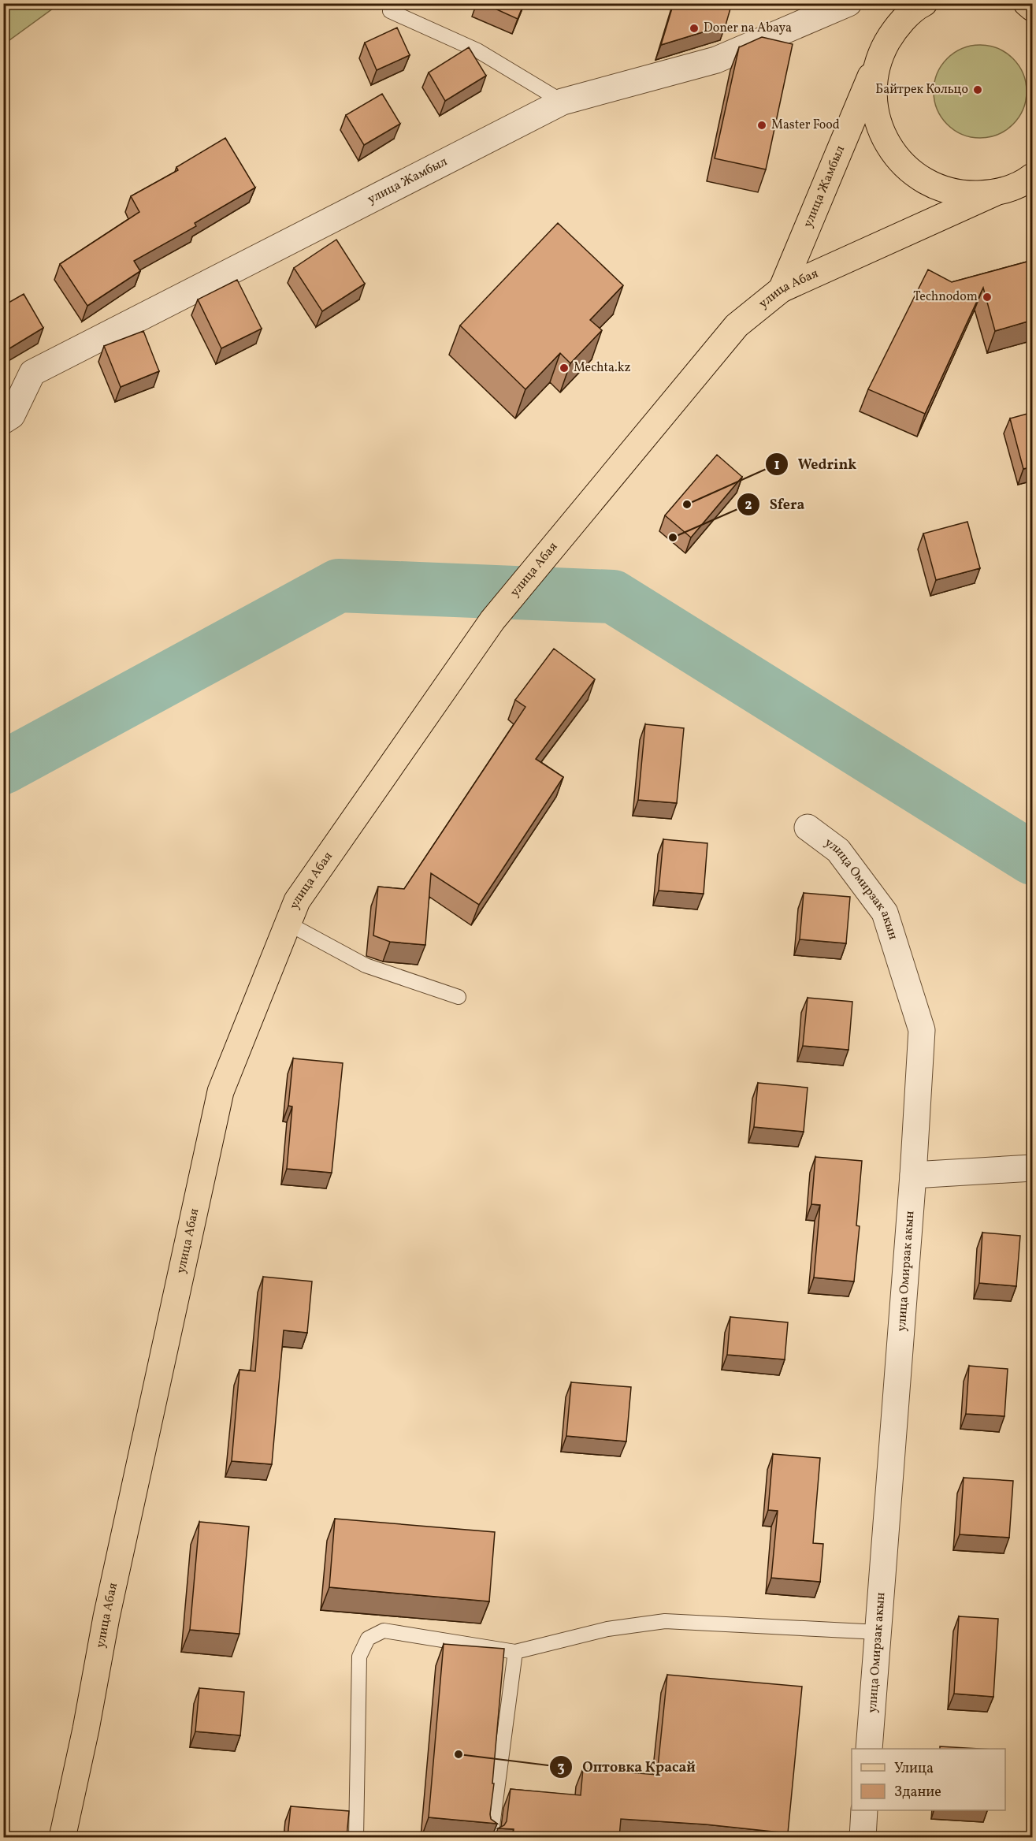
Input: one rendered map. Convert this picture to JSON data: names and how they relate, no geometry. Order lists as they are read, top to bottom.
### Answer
{
  "streets": {
    "main road": ["улица Жамбыл", "улица Абая"],
    "street": ["улица Омирзак акын"]
  },
  "crossings": [
    ["улица Жамбыл", "улица Абая"]
  ],
  "places": [
    "Doner na Abaya",
    "Байтрек Кольцо",
    "Master Food",
    "Technodom",
    "Mechta.kz",
    "Wedrink",
    "Sfera",
    "Оптовка Красай"
  ],
  "legend": ["Улица", "Здание"]
}
